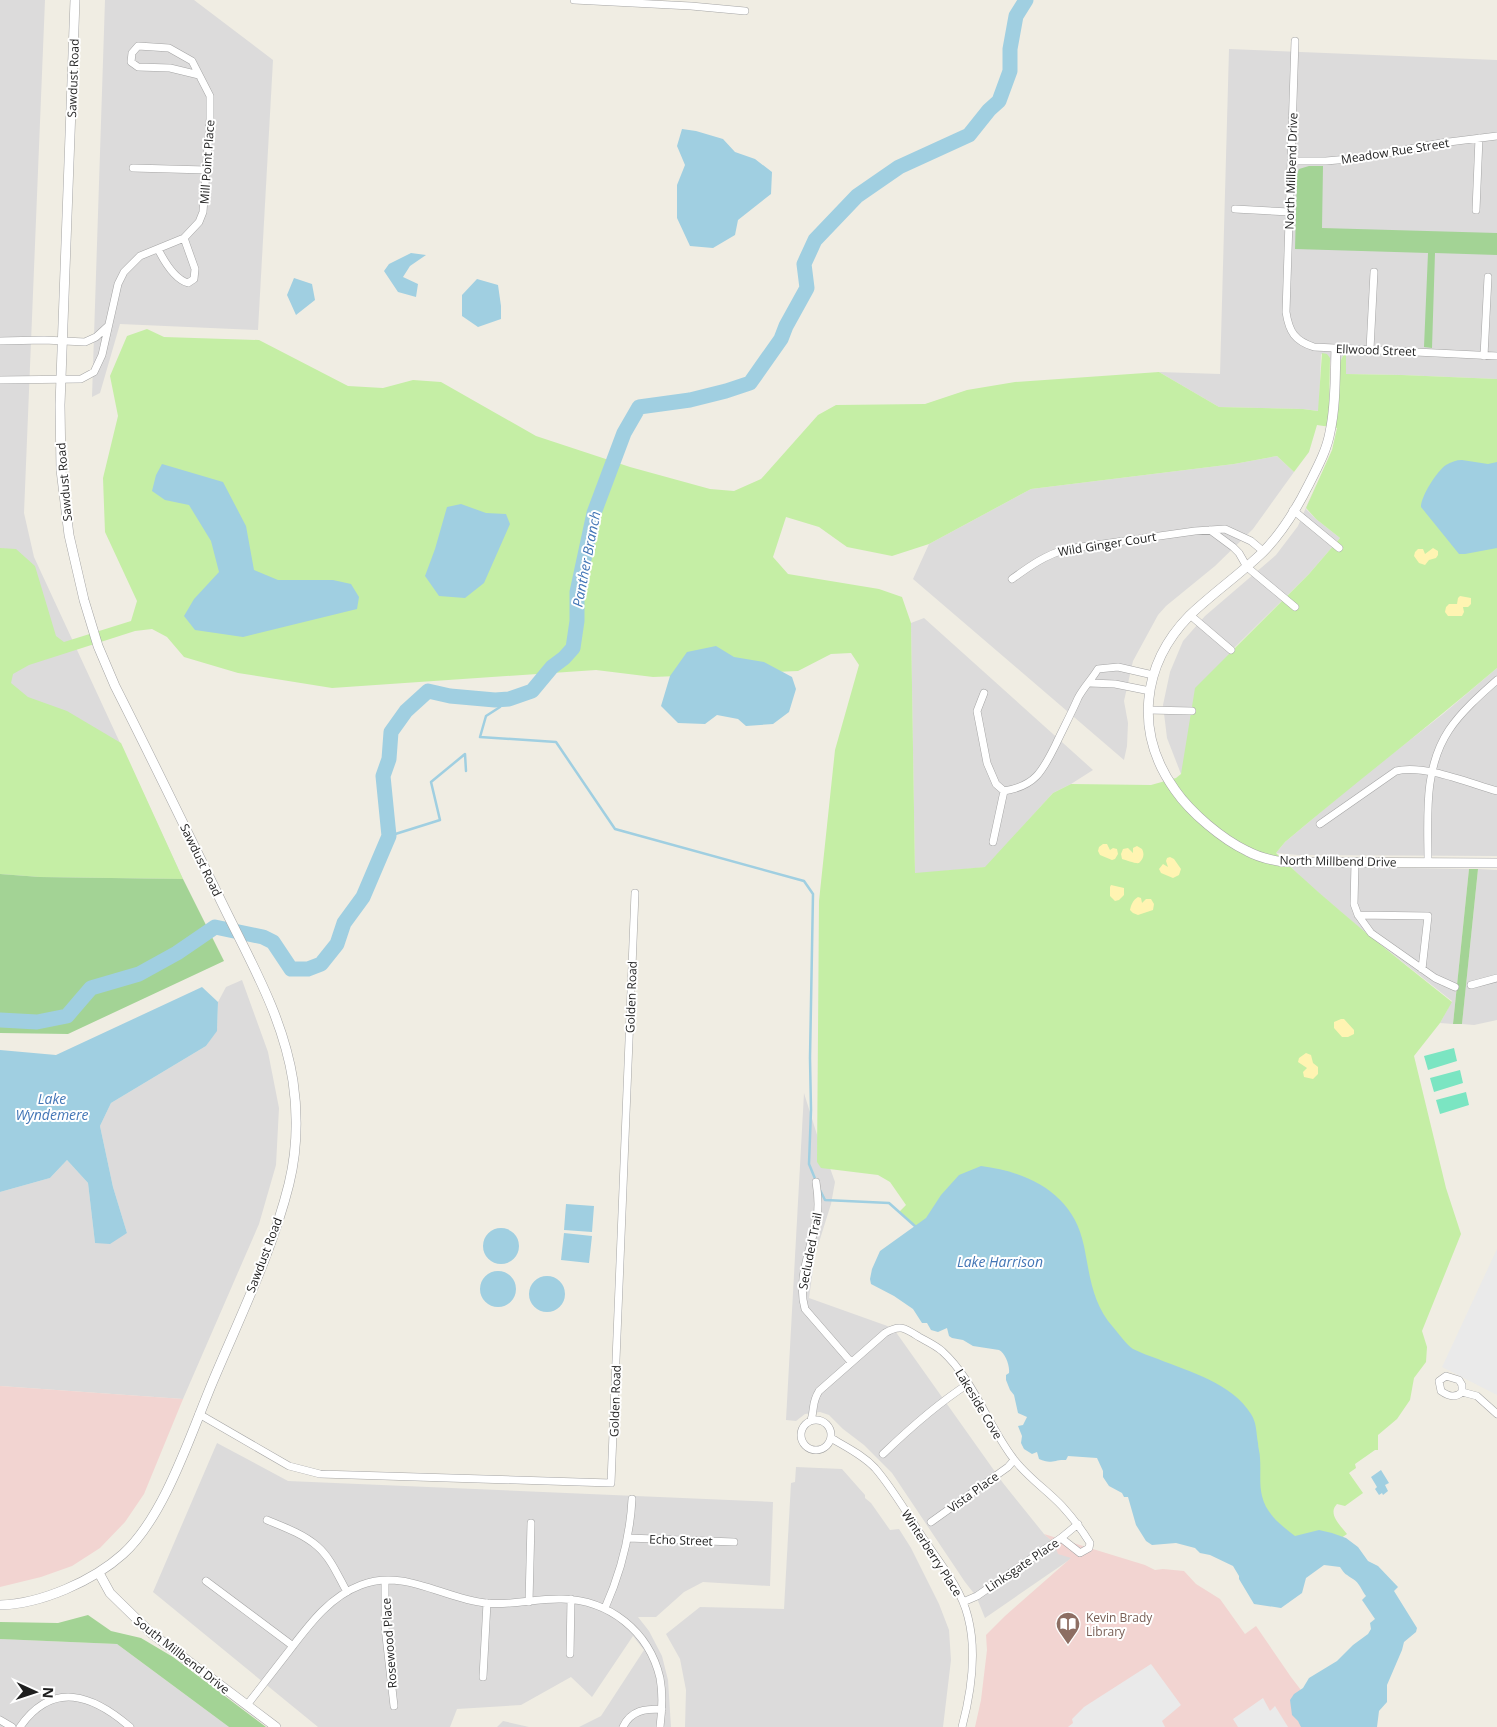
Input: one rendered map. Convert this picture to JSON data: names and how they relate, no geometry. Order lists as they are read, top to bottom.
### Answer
{
  "streets": {
    "street": [
      "Sawdust Road",
      "Meadow Rue Street",
      "Mill Point Place",
      "North Millbend Drive",
      "Ellwood Street",
      "Wild Ginger Court",
      "Golden Road",
      "Secluded Trail",
      "Lakeside Cove",
      "Vista Place",
      "Echo Street",
      "Winterberry Place",
      "Linksgate Place",
      "Rosewood Place",
      "South Millbend Drive"
    ]
  },
  "crossings": [
    ["Sawdust Road", "Mill Point Place"],
    ["Sawdust Road", "Golden Road"],
    ["Sawdust Road", "South Millbend Drive"],
    ["Meadow Rue Street", "North Millbend Drive"],
    ["North Millbend Drive", "Ellwood Street"],
    ["North Millbend Drive", "Wild Ginger Court"],
    ["Secluded Trail", "Lakeside Cove"],
    ["Lakeside Cove", "Vista Place"],
    ["Lakeside Cove", "Winterberry Place"],
    ["Lakeside Cove", "Linksgate Place"],
    ["Winterberry Place", "Linksgate Place"]
  ],
  "water": ["Panther Branch", "Lake Wyndemere", "Lake Harrison"],
  "places": {
    "library": ["Kevin Brady Library"]
  },
  "north": "right"
}
